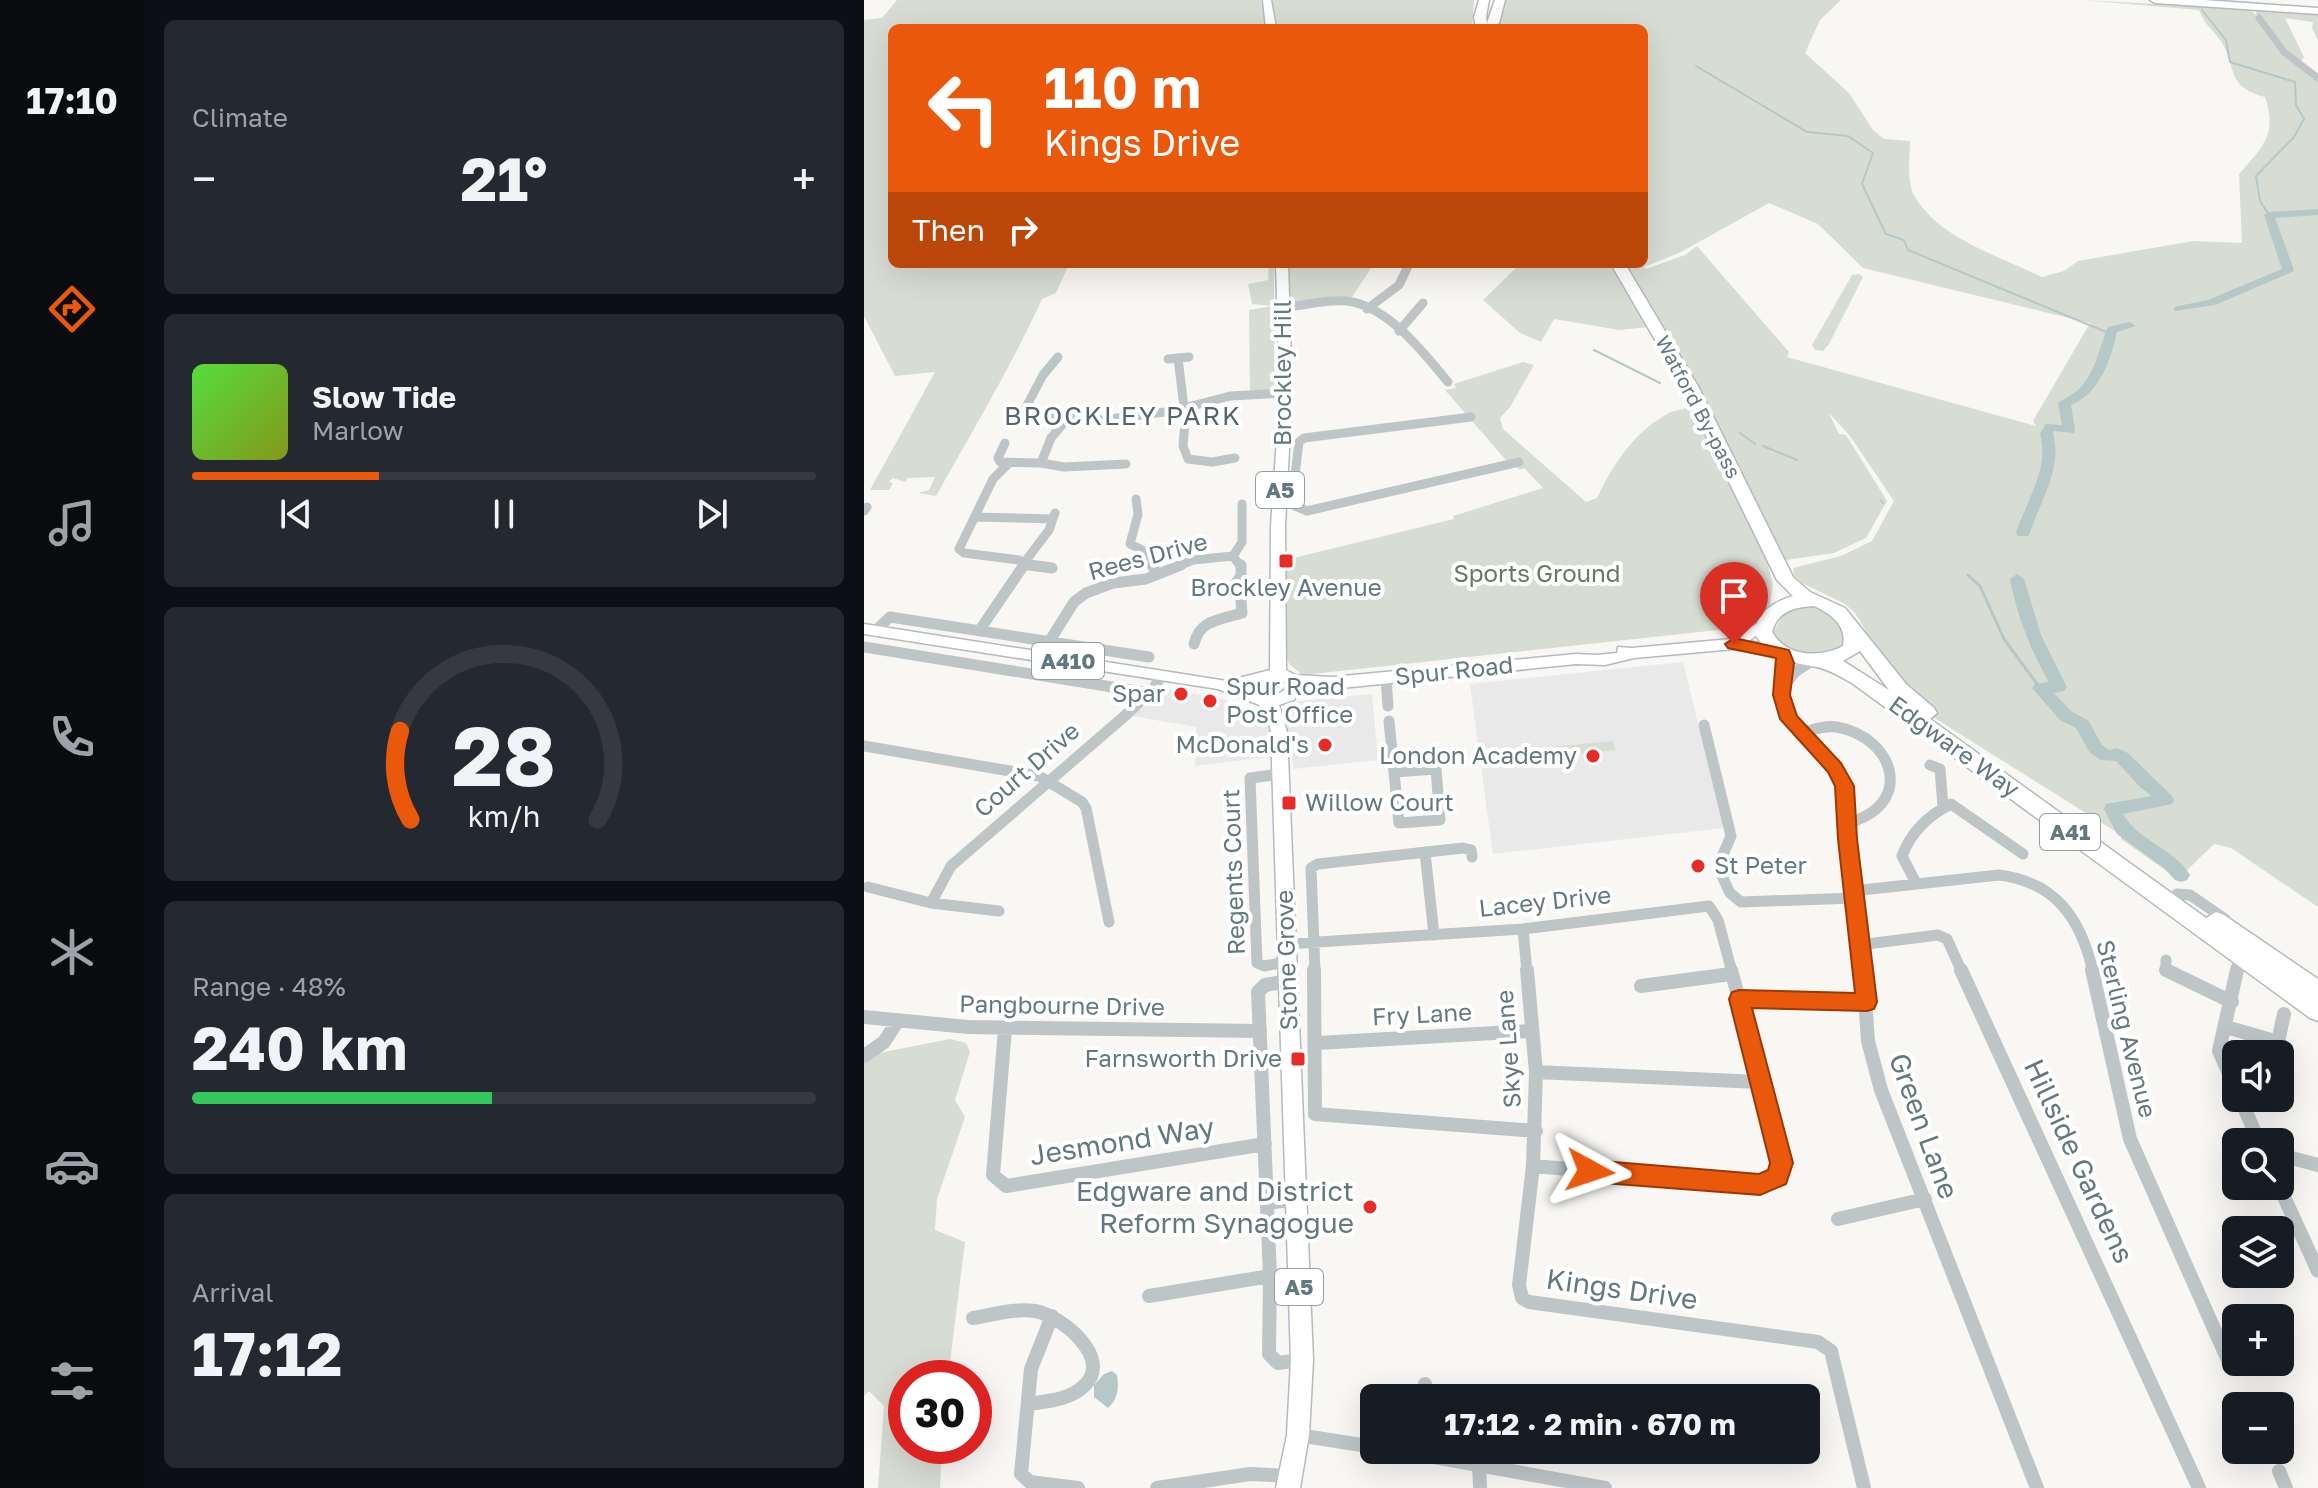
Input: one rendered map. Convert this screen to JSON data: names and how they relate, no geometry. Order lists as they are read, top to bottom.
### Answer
{
  "streets": {
    "highway": ["Watford By-pass", "Edgware Way", "A41"],
    "main road": [
      "Brockley Hill",
      "A5",
      "A410",
      "Spur Road",
      "Stone Grove"
    ],
    "street": [
      "Rees Drive",
      "Court Drive",
      "Regents Court",
      "Lacey Drive",
      "Pangbourne Drive",
      "Fry Lane",
      "Sterling Avenue",
      "Skye Lane",
      "Green Lane",
      "Jesmond Way",
      "Hillside Gardens",
      "Kings Drive"
    ]
  },
  "crossings": [
    ["Brockley Hill", "Spur Road"],
    ["Brockley Hill", "Stone Grove"],
    ["Watford By-pass", "Spur Road"],
    ["Watford By-pass", "Edgware Way"],
    ["Watford By-pass", "A41"],
    ["Watford By-pass", "Green Lane"],
    ["A5", "Stone Grove"],
    ["A410", "Court Drive"],
    ["Spur Road", "Edgware Way"],
    ["Spur Road", "A41"],
    ["Spur Road", "Stone Grove"],
    ["Spur Road", "Green Lane"],
    ["Edgware Way", "A41"],
    ["Edgware Way", "Green Lane"],
    ["A41", "Green Lane"],
    ["Regents Court", "Lacey Drive"],
    ["Regents Court", "Stone Grove"],
    ["Lacey Drive", "Stone Grove"],
    ["Lacey Drive", "Skye Lane"],
    ["Pangbourne Drive", "Jesmond Way"],
    ["Fry Lane", "Skye Lane"],
    ["Sterling Avenue", "Green Lane"],
    ["Skye Lane", "Kings Drive"],
    ["Green Lane", "Hillside Gardens"]
  ],
  "districts": ["BROCKLEY PARK"],
  "parks": ["Sports Ground"],
  "places": {
    "transit": ["Brockley Avenue", "Willow Court", "Farnsworth Drive"],
    "other": [
      "Spar",
      "Spur Road Post Office",
      "McDonald's",
      "London Academy",
      "St Peter",
      "Edgware and District Reform Synagogue"
    ]
  },
  "page": {
    "tabs": "17:10",
    "tile": [
      "Climate",
      ["Range · 48%", "240 km"],
      ["Arrival", "17:12"]
    ],
    "turn": ["110 m", "Kings Drive"],
    "heat": ["−", "21°", "+"],
    "then": "Then",
    "song": ["Slow Tide", "Marlow"],
    "map_buttons": ["+", "−"],
    "limit": "30",
    "trip": "17:12 · 2 min · 670 m",
    "gauge": ["28", "km/h"]
  }
}
